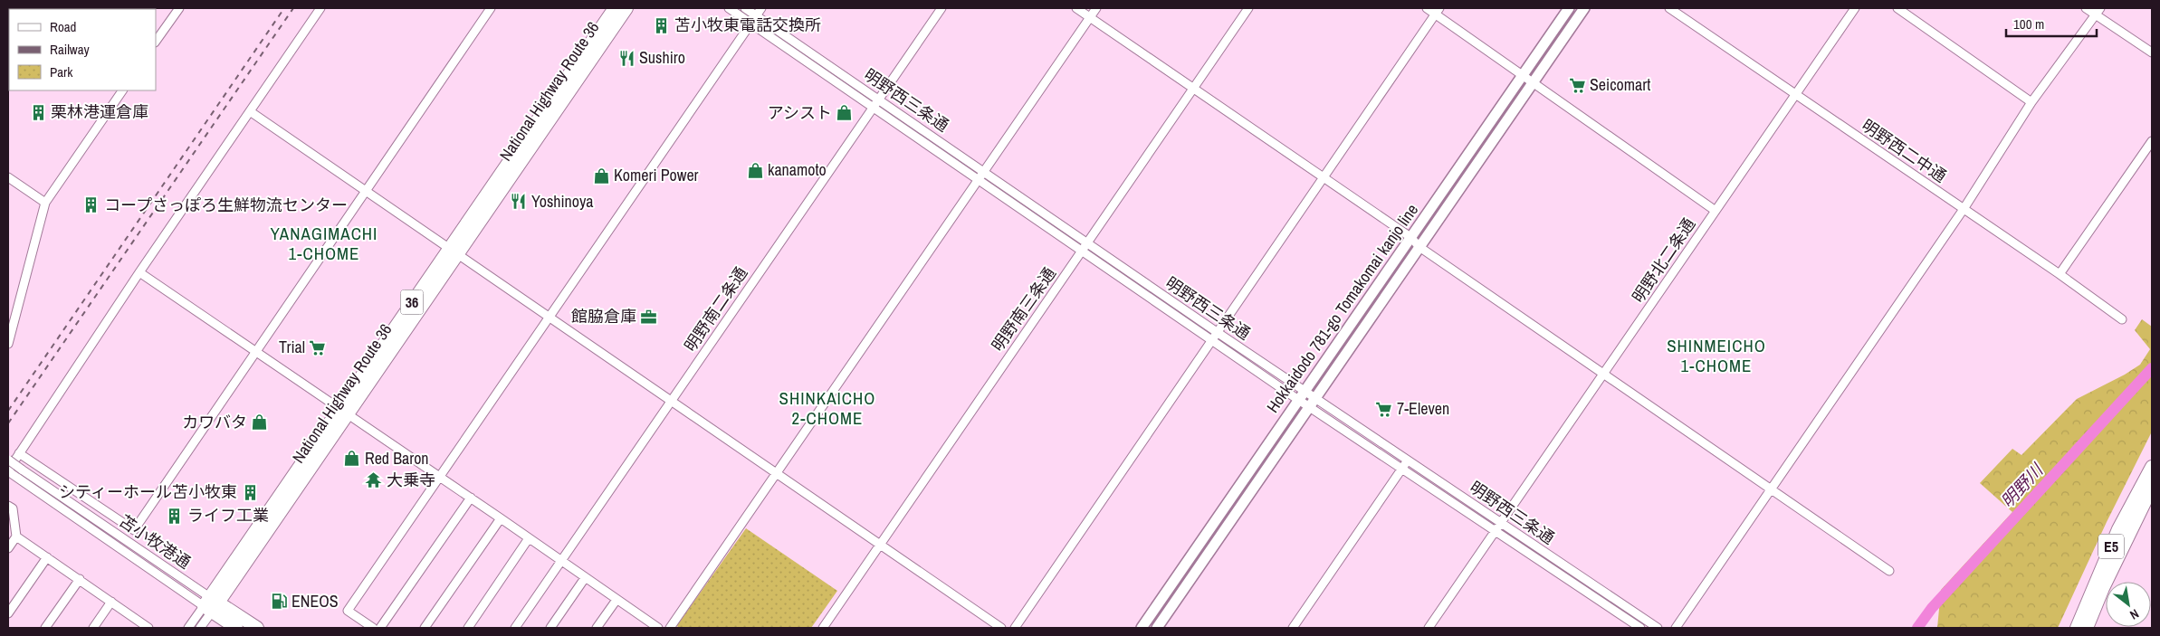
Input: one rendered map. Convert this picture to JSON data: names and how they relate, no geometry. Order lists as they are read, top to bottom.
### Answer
{
  "streets": {
    "highway": ["National Highway Route 36", "36", "E5"],
    "main road": ["Hokkaidodo 781-go Tomakomai kanjo line"],
    "street": [
      "明野西三条通",
      "明野西二中通",
      "明野北二条通",
      "明野南二条通",
      "明野南三条通",
      "苫小牧港通"
    ]
  },
  "crossings": [
    ["National Highway Route 36", "苫小牧港通"],
    ["明野西三条通", "明野北二条通"],
    ["明野西三条通", "Hokkaidodo 781-go Tomakomai kanjo line"],
    ["明野西三条通", "明野南二条通"],
    ["明野西三条通", "明野南三条通"],
    ["明野西二中通", "明野北二条通"]
  ],
  "districts": ["YANAGIMACHI 1-CHOME", "SHINMEICHO 1-CHOME", "SHINKAICHO 2-CHOME"],
  "water": ["明野川"],
  "places": {
    "building": [
      "苫小牧東電話交換所",
      "栗林港運倉庫",
      "コープさっぽろ生鮮物流センター",
      "シティーホール苫小牧東",
      "ライフ工業"
    ],
    "restaurant": ["Sushiro", "Yoshinoya"],
    "supermarket": ["Seicomart", "Trial", "7-Eleven"],
    "shop": [
      "アシスト",
      "kanamoto",
      "Komeri Power",
      "カワバタ",
      "Red Baron"
    ],
    "office": ["館脇倉庫"],
    "temple": ["大乗寺"],
    "fuel station": ["ENEOS"]
  },
  "legend": ["Road", "Railway", "Park"],
  "scale_bar": "100 m",
  "north": "bottom right"
}
